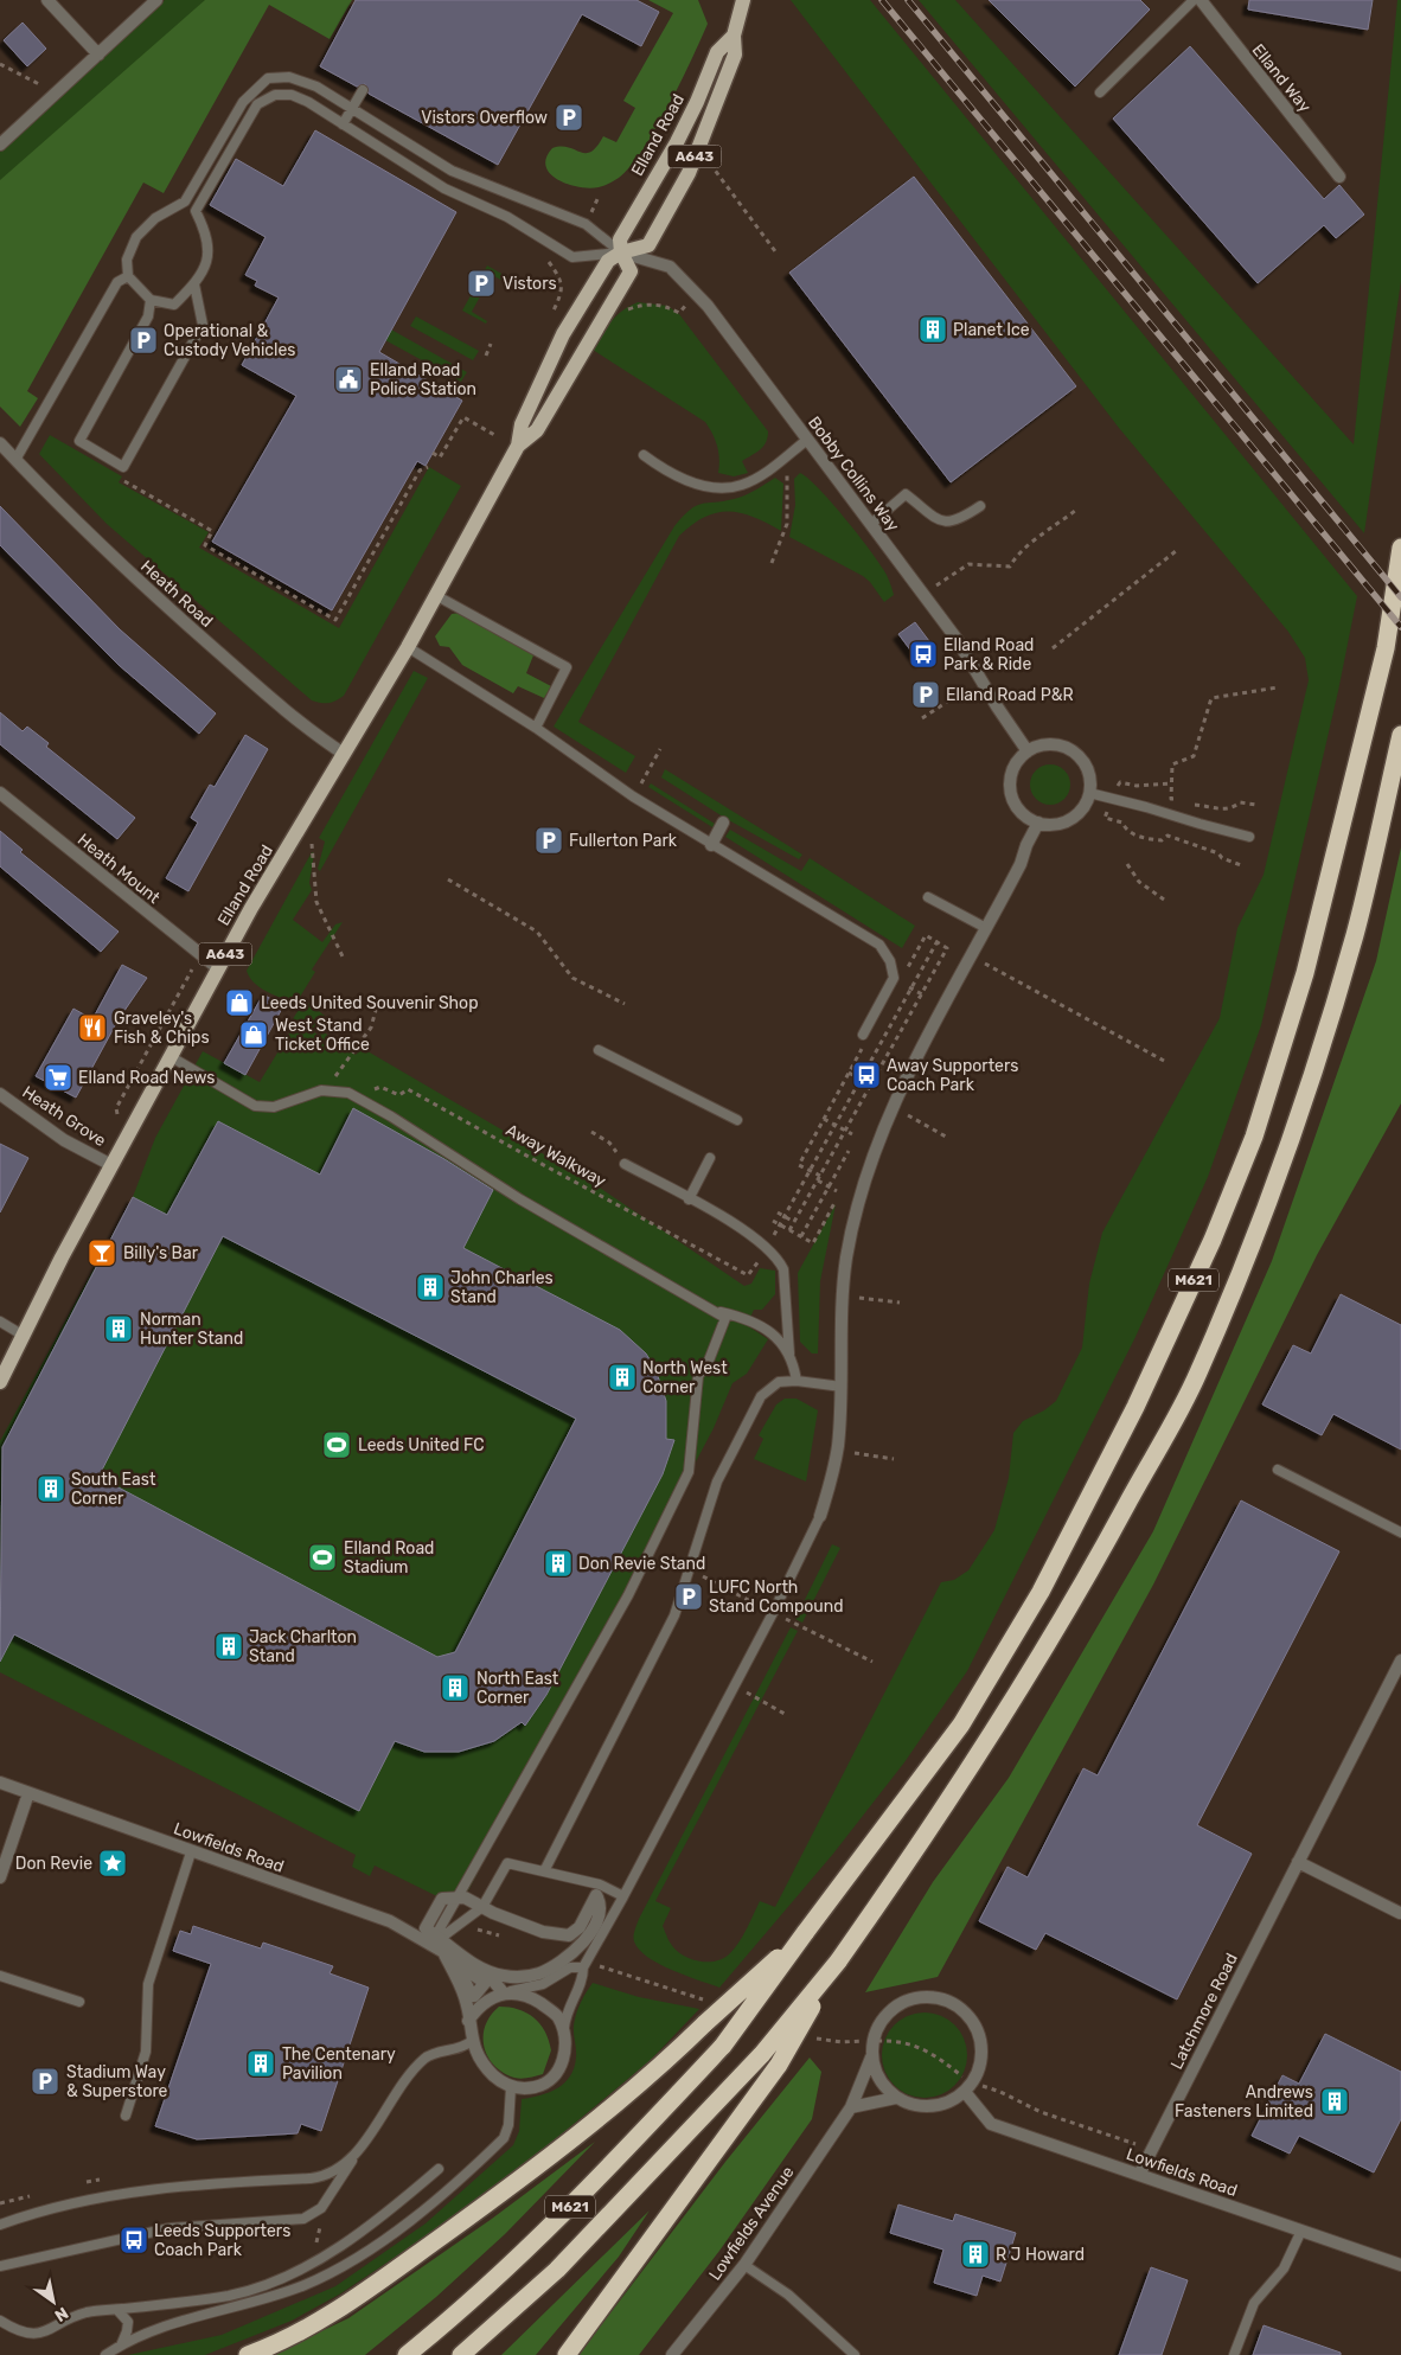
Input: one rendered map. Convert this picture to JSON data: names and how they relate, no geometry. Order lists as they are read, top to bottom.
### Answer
{
  "streets": {
    "highway": ["M621"],
    "main road": ["Elland Road", "A643"],
    "street": [
      "Elland Way",
      "Bobby Collins Way",
      "Heath Road",
      "Heath Mount",
      "Heath Grove",
      "Lowfields Road",
      "Latchmore Road",
      "Lowfields Avenue"
    ],
    "path": ["Away Walkway"]
  },
  "crossings": [
    ["Elland Road", "Bobby Collins Way"],
    ["Elland Road", "Heath Road"],
    ["Elland Road", "Heath Mount"],
    ["Elland Road", "Heath Grove"],
    ["Lowfields Road", "Latchmore Road"]
  ],
  "places": {
    "parking": [
      "Vistors Overflow",
      "Vistors",
      "Operational & Custody Vehicles",
      "Elland Road P&R",
      "Fullerton Park",
      "LUFC North Stand Compound",
      "Stadium Way & Superstore"
    ],
    "building": [
      "Planet Ice",
      "John Charles Stand",
      "Norman Hunter Stand",
      "North West Corner",
      "South East Corner",
      "Don Revie Stand",
      "Jack Charlton Stand",
      "North East Corner",
      "The Centenary Pavilion",
      "Andrews Fasteners Limited",
      "R J Howard"
    ],
    "public building": ["Elland Road Police Station"],
    "bus stop": ["Elland Road Park & Ride", "Away Supporters Coach Park", "Leeds Supporters Coach Park"],
    "shop": ["Leeds United Souvenir Shop", "West Stand Ticket Office"],
    "restaurant": ["Graveley's Fish & Chips"],
    "supermarket": ["Elland Road News"],
    "bar": ["Billy's Bar"],
    "sports": ["Leeds United FC", "Elland Road Stadium"],
    "place": ["Don Revie"]
  },
  "north": "bottom right"
}
